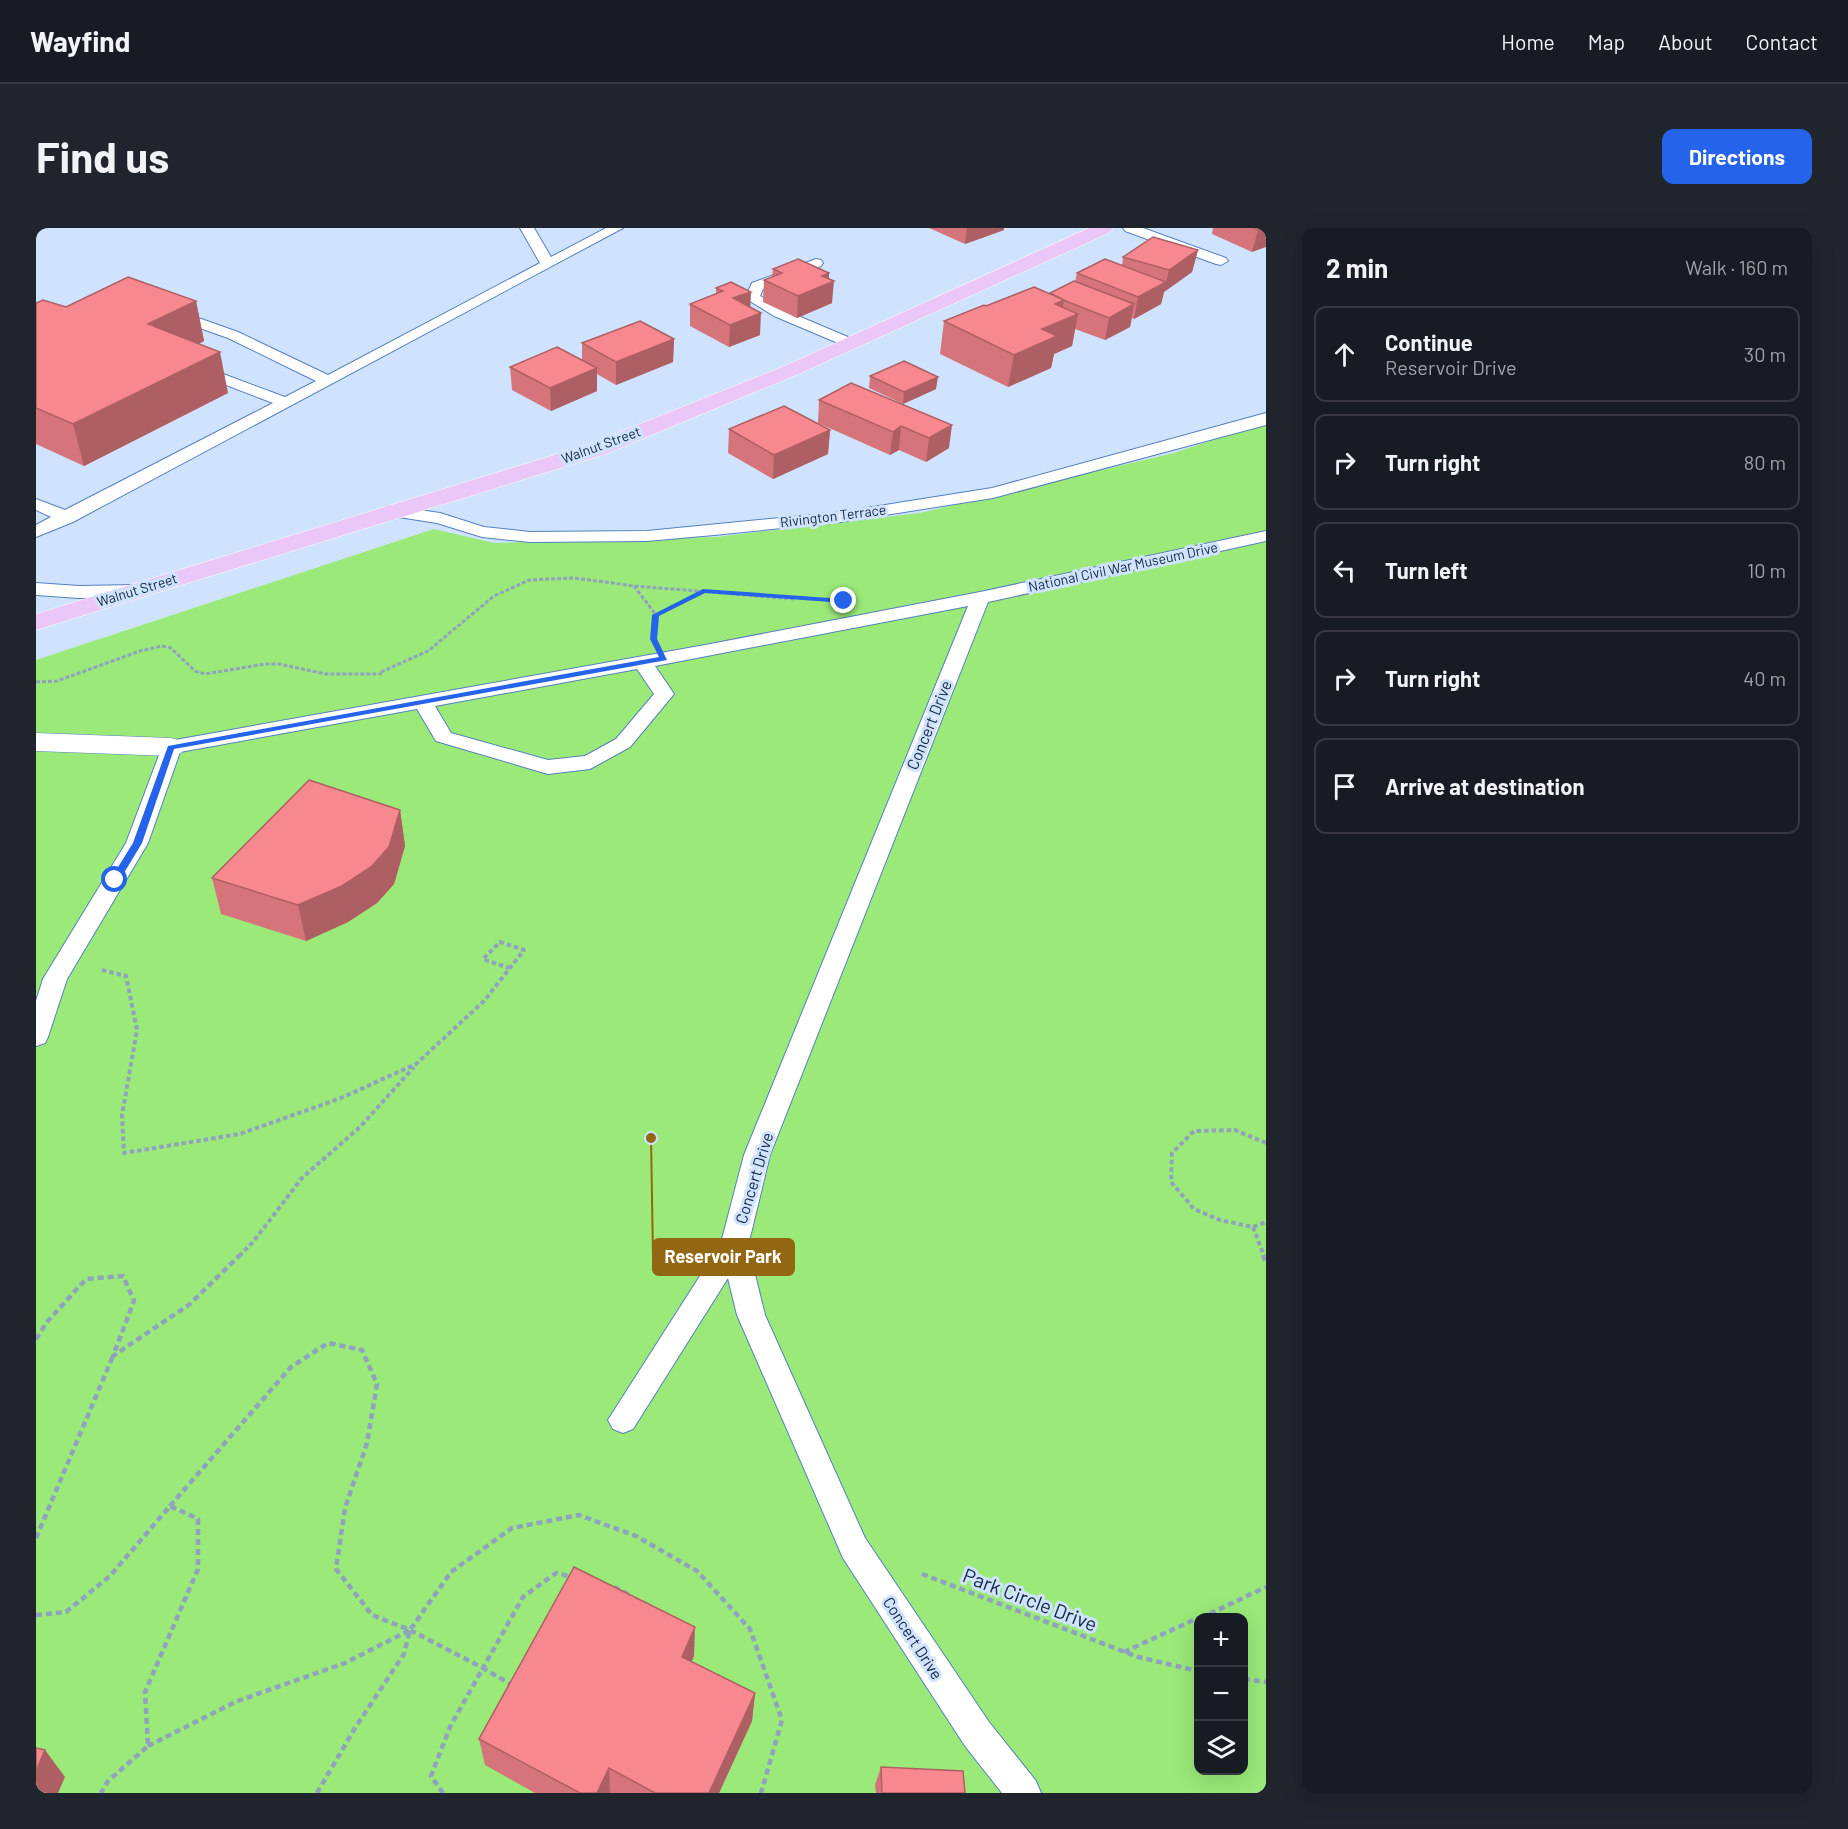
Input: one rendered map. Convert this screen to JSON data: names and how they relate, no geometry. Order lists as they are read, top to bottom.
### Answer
{
  "streets": {
    "main road": ["Walnut Street"],
    "lane": ["Rivington Terrace", "National Civil War Museum Drive", "Concert Drive"],
    "path": ["Park Circle Drive"]
  },
  "crossings": [
    ["Walnut Street", "Rivington Terrace"],
    ["National Civil War Museum Drive", "Concert Drive"]
  ],
  "places": ["Reservoir Park"],
  "page": {
    "header": "Wayfind",
    "nav": [
      "Home",
      "Map",
      "About",
      "Contact"
    ],
    "buttons": "Directions",
    "title": "Find us",
    "heading": ["2 min", "Walk · 160 m"],
    "list": [
      ["Continue", "Reservoir Drive", "30 m"],
      ["Turn right", "80 m"],
      ["Turn left", "10 m"],
      ["Turn right", "40 m"],
      "Arrive at destination"
    ],
    "map_buttons": ["+", "−"]
  }
}
